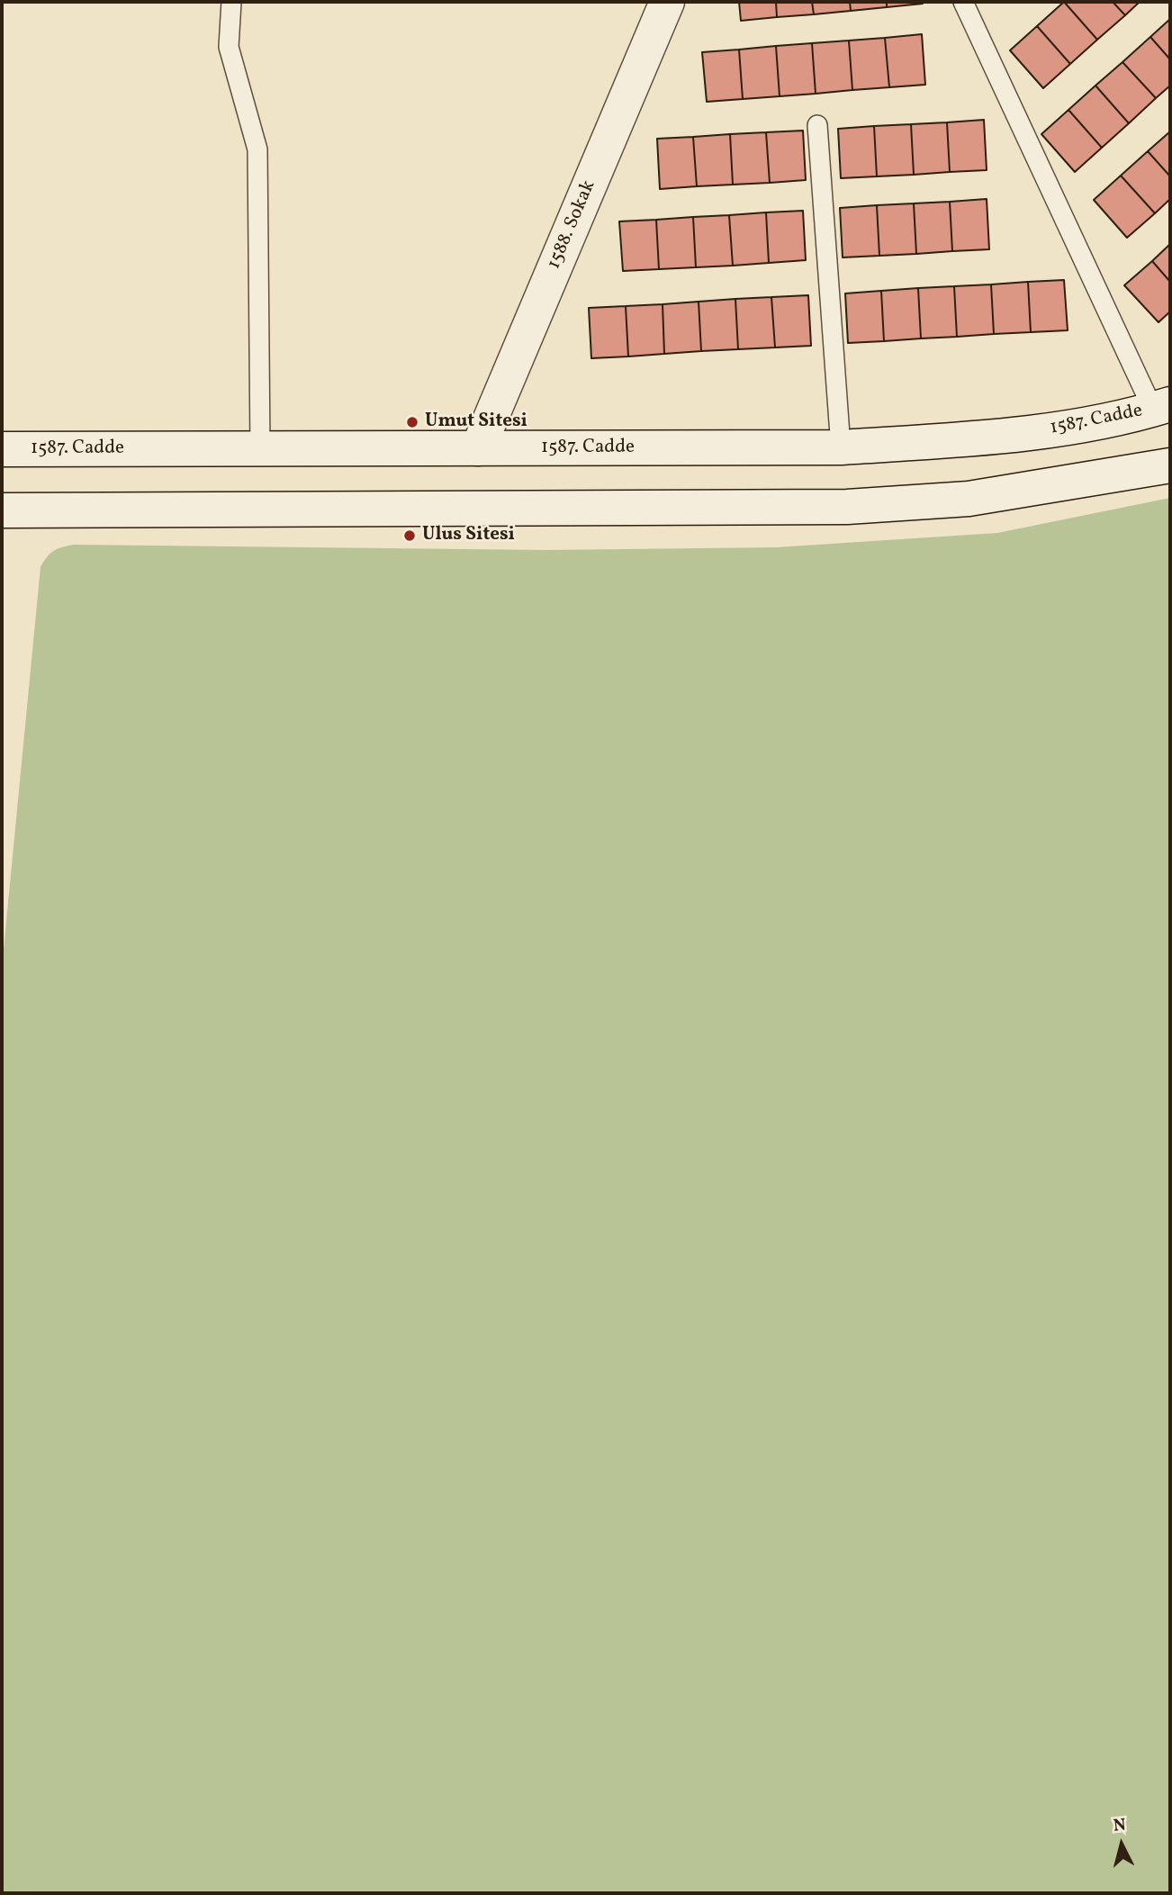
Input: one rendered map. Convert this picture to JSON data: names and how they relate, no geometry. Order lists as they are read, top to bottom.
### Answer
{
  "streets": {
    "main road": ["1588. Sokak", "1587. Cadde"]
  },
  "crossings": [
    ["1588. Sokak", "1587. Cadde"]
  ],
  "places": ["Umut Sitesi", "Ulus Sitesi"],
  "north": "top"
}
